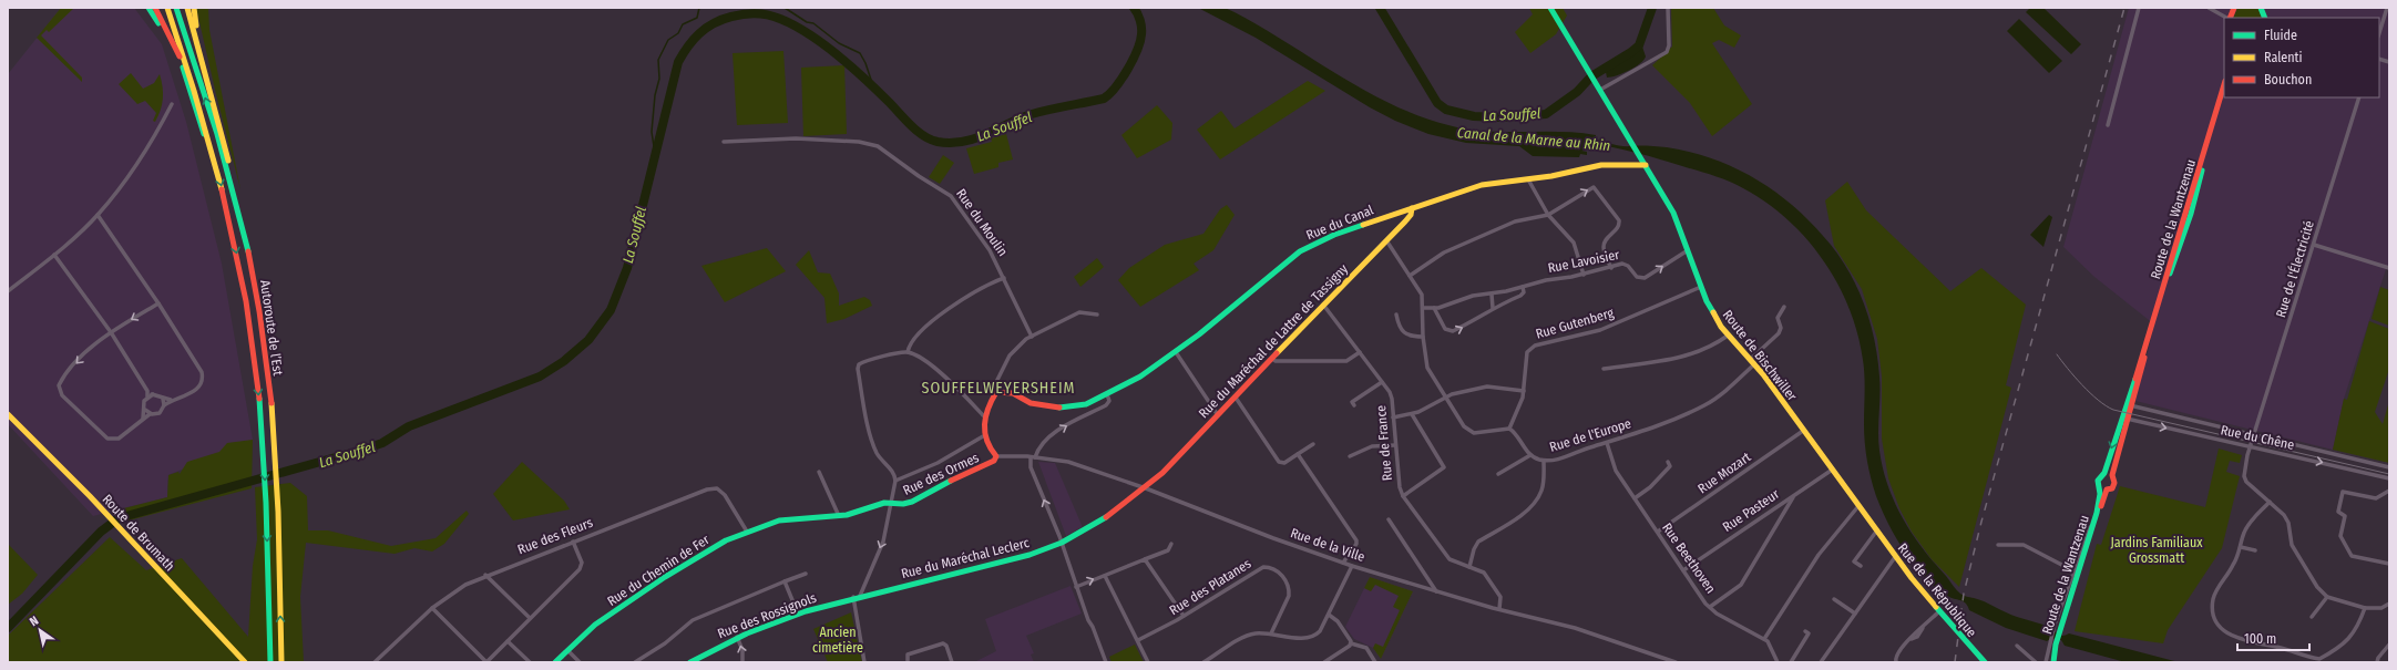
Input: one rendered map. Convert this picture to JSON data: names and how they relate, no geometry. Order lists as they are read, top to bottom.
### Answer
{
  "streets": {
    "main road": [
      "Route de la Wantzenau",
      "Rue du Canal",
      "Autoroute de l’Est",
      "Rue du Maréchal de Lattre de Tassigny",
      "Route de Bischwiller",
      "Rue des Ormes",
      "Route de Brumath",
      "Rue du Maréchal Leclerc",
      "Rue du Chemin de Fer",
      "Rue de la République",
      "Rue des Rossignols"
    ],
    "street": [
      "Rue du Moulin",
      "Rue Lavoisier",
      "Rue de l'Électricité",
      "Rue Gutenberg",
      "Rue de l'Europe",
      "Rue du Chêne",
      "Rue de France",
      "Rue Mozart",
      "Rue Pasteur",
      "Rue des Fleurs",
      "Rue de la Ville",
      "Rue Beethoven",
      "Rue des Platanes"
    ]
  },
  "crossings": [
    ["Route de la Wantzenau", "Rue du Chêne"],
    ["Rue du Canal", "Rue du Maréchal de Lattre de Tassigny"],
    ["Rue du Canal", "Route de Bischwiller"],
    ["Rue Lavoisier", "Route de Bischwiller"],
    ["Rue de l'Électricité", "Rue du Chêne"],
    ["Rue Gutenberg", "Route de Bischwiller"],
    ["Rue Gutenberg", "Rue de l'Europe"],
    ["Rue du Maréchal de Lattre de Tassigny", "Rue de France"],
    ["Rue du Maréchal de Lattre de Tassigny", "Rue de la Ville"],
    ["Rue du Maréchal de Lattre de Tassigny", "Rue du Maréchal Leclerc"],
    ["Route de Bischwiller", "Rue de l'Europe"],
    ["Route de Bischwiller", "Rue Mozart"],
    ["Route de Bischwiller", "Rue Pasteur"],
    ["Route de Bischwiller", "Rue de la République"],
    ["Rue de l'Europe", "Rue Beethoven"],
    ["Rue de France", "Rue de la Ville"],
    ["Rue Mozart", "Rue Beethoven"],
    ["Rue des Ormes", "Rue de la Ville"],
    ["Rue des Ormes", "Rue du Chemin de Fer"],
    ["Rue Pasteur", "Rue Beethoven"],
    ["Rue des Fleurs", "Rue du Chemin de Fer"],
    ["Rue de la Ville", "Rue du Maréchal Leclerc"],
    ["Rue du Maréchal Leclerc", "Rue des Rossignols"]
  ],
  "districts": ["SOUFFELWEYERSHEIM"],
  "water": ["La Souffel", "Canal de la Marne au Rhin"],
  "parks": ["Jardins Familiaux Grossmatt", "Ancien cimetière"],
  "legend": ["Fluide", "Ralenti", "Bouchon"],
  "scale_bar": "100 m",
  "north": "top left"
}
